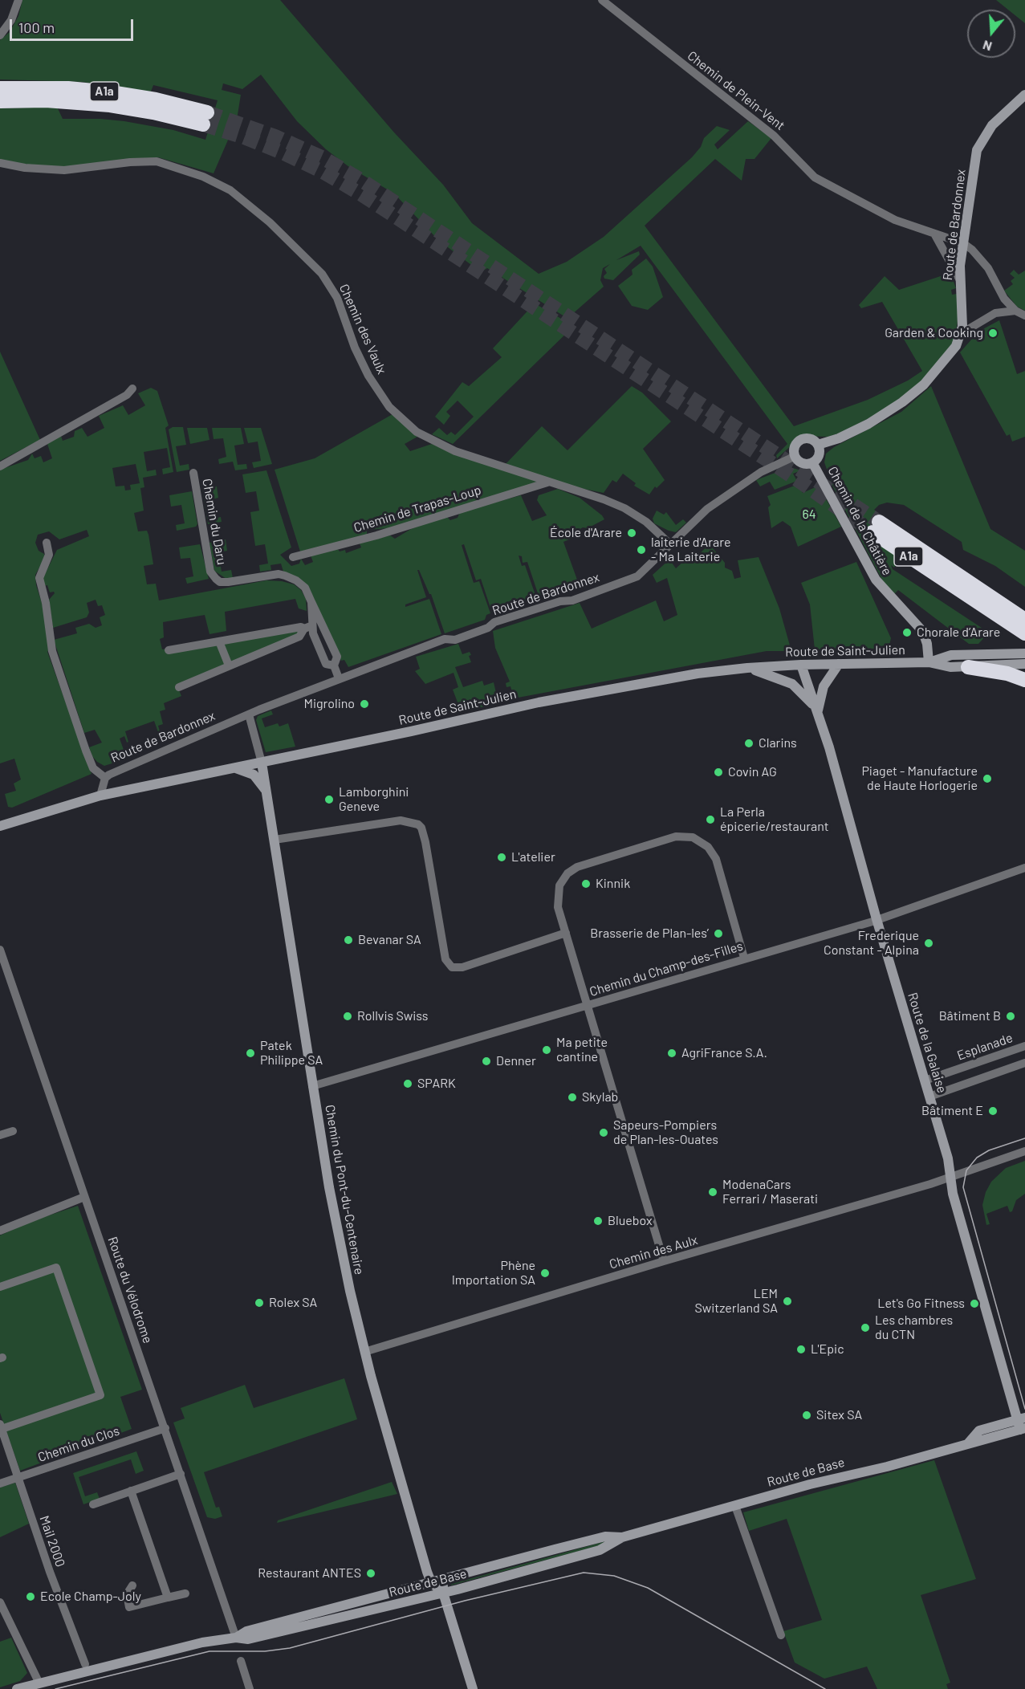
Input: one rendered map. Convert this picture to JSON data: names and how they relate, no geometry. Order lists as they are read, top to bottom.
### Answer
{
  "streets": {
    "highway": ["A1a"],
    "street": [
      "Chemin de Plein-Vent",
      "Route de Bardonnex",
      "Chemin des Vaulx",
      "Chemin de Trapas-Loup",
      "Chemin de la Châtière",
      "Chemin du Daru",
      "Route de Saint-Julien",
      "Chemin du Champ-des-Filles",
      "Route de la Galaise",
      "Esplanade",
      "Chemin du Pont-du-Centenaire",
      "Chemin des Aulx",
      "Route du Vélodrome",
      "Chemin du Clos",
      "Route de Base",
      "Mail 2000"
    ]
  },
  "crossings": [
    ["Chemin de Plein-Vent", "Route de Bardonnex"],
    ["Route de Bardonnex", "Chemin des Vaulx"],
    ["Route de Bardonnex", "Chemin de la Châtière"],
    ["Route de Bardonnex", "Chemin du Daru"],
    ["Route de Bardonnex", "Route de Saint-Julien"],
    ["Chemin des Vaulx", "Chemin de Trapas-Loup"],
    ["Chemin de la Châtière", "Route de Saint-Julien"],
    ["Route de Saint-Julien", "Route de la Galaise"],
    ["Route de Saint-Julien", "Chemin du Pont-du-Centenaire"],
    ["Chemin du Champ-des-Filles", "Route de la Galaise"],
    ["Chemin du Champ-des-Filles", "Chemin du Pont-du-Centenaire"],
    ["Route de la Galaise", "Esplanade"],
    ["Route de la Galaise", "Chemin des Aulx"],
    ["Route de la Galaise", "Route de Base"],
    ["Chemin du Pont-du-Centenaire", "Chemin des Aulx"],
    ["Chemin du Pont-du-Centenaire", "Route de Base"],
    ["Route du Vélodrome", "Chemin du Clos"],
    ["Route du Vélodrome", "Route de Base"],
    ["Chemin du Clos", "Mail 2000"]
  ],
  "parks": ["64"],
  "places": [
    "Garden & Cooking",
    "École d'Arare",
    "laiterie d'Arare - Ma Laiterie",
    "Chorale d’Arare",
    "Migrolino",
    "Clarins",
    "Covin AG",
    "Piaget - Manufacture de Haute Horlogerie",
    "Lamborghini Geneve",
    "La Perla épicerie/restaurant",
    "L'atelier",
    "Kinnik",
    "Brasserie de Plan-les’",
    "Bevanar SA",
    "Frederique Constant - Alpina",
    "Rollvis Swiss",
    "Bâtiment B",
    "Ma petite cantine",
    "Patek Philippe SA",
    "AgriFrance S.A.",
    "Denner",
    "SPARK",
    "Skylab",
    "Bâtiment E",
    "Sapeurs-Pompiers de Plan-les-Ouates",
    "ModenaCars Ferrari / Maserati",
    "Bluebox",
    "Phène Importation SA",
    "LEM Switzerland SA",
    "Rolex SA",
    "Let's Go Fitness",
    "Les chambres du CTN",
    "L'Epic",
    "Sitex SA",
    "Restaurant ANTES",
    "Ecole Champ-Joly"
  ],
  "scale_bar": "100 m",
  "north": "bottom"
}
